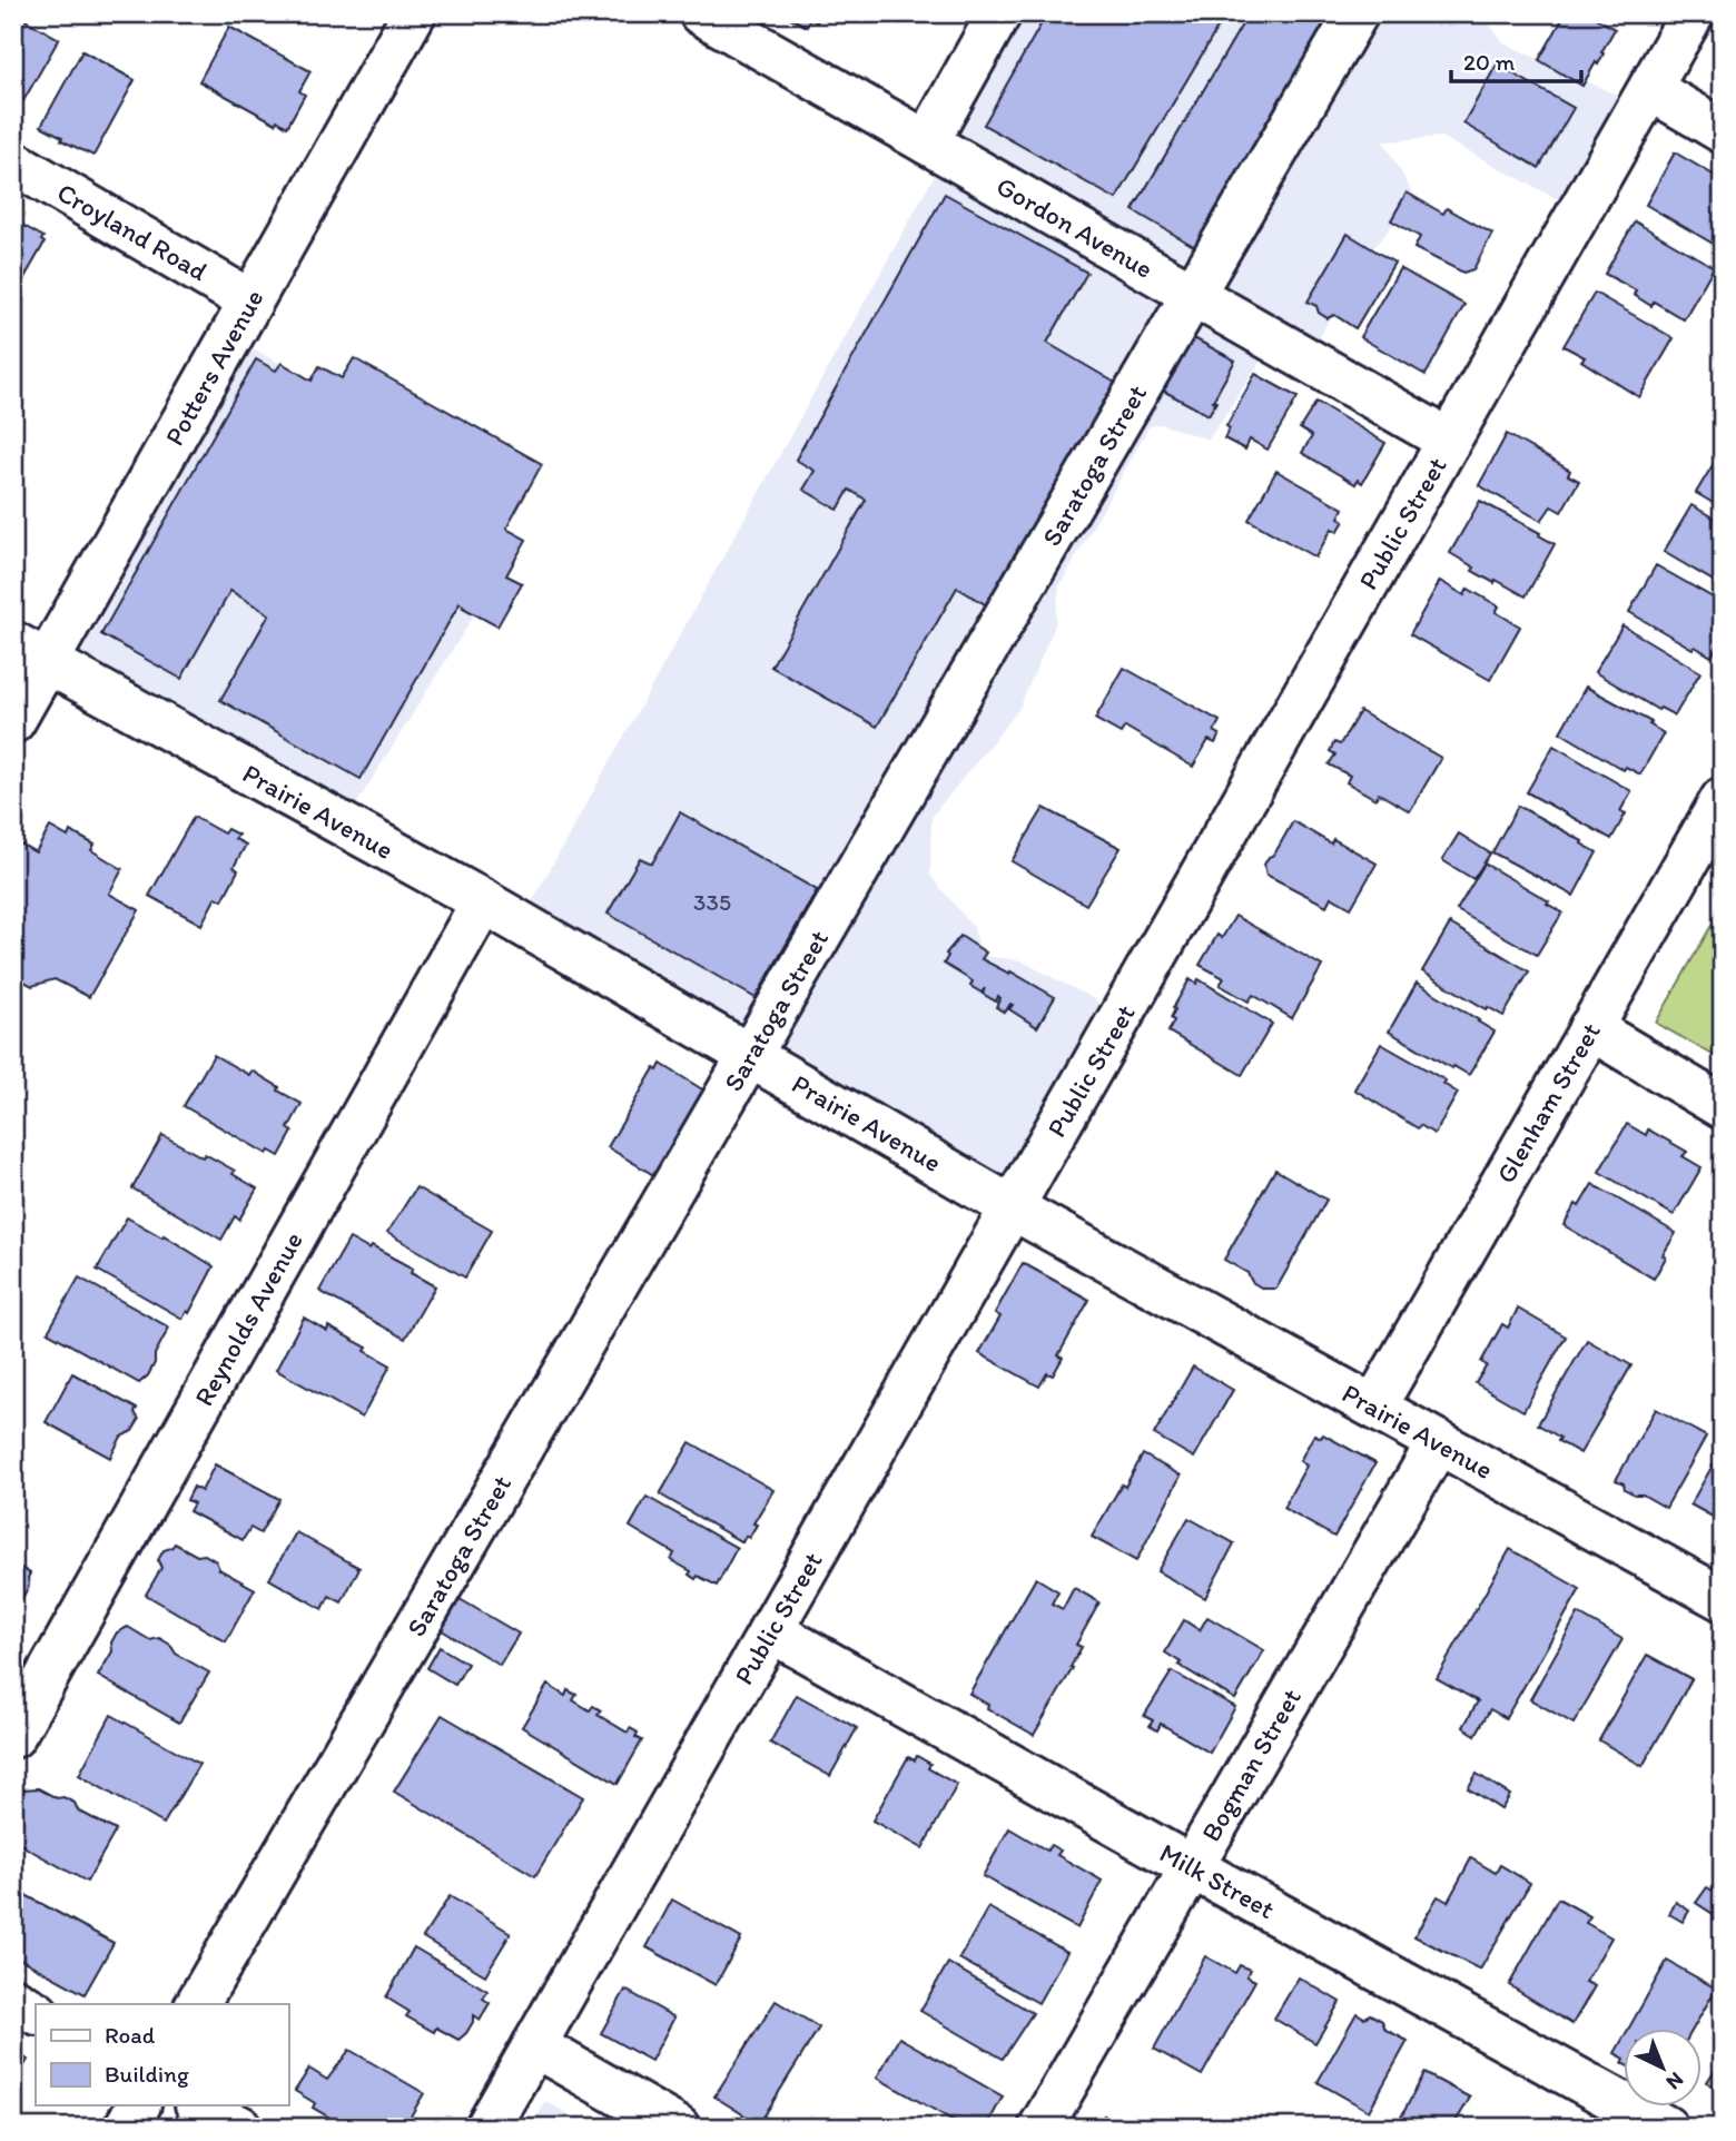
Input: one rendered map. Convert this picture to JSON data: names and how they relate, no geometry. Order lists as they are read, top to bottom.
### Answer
{
  "streets": {
    "street": [
      "Gordon Avenue",
      "Croyland Road",
      "Potters Avenue",
      "Saratoga Street",
      "Public Street",
      "Prairie Avenue",
      "Glenham Street",
      "Reynolds Avenue",
      "Bogman Street",
      "Milk Street"
    ]
  },
  "crossings": [
    ["Gordon Avenue", "Saratoga Street"],
    ["Gordon Avenue", "Public Street"],
    ["Croyland Road", "Potters Avenue"],
    ["Potters Avenue", "Prairie Avenue"],
    ["Saratoga Street", "Prairie Avenue"],
    ["Public Street", "Prairie Avenue"],
    ["Public Street", "Milk Street"],
    ["Prairie Avenue", "Glenham Street"],
    ["Prairie Avenue", "Reynolds Avenue"],
    ["Prairie Avenue", "Bogman Street"],
    ["Bogman Street", "Milk Street"]
  ],
  "house_numbers": ["335"],
  "legend": ["Road", "Building"],
  "scale_bar": "20 m",
  "north": "bottom right"
}
